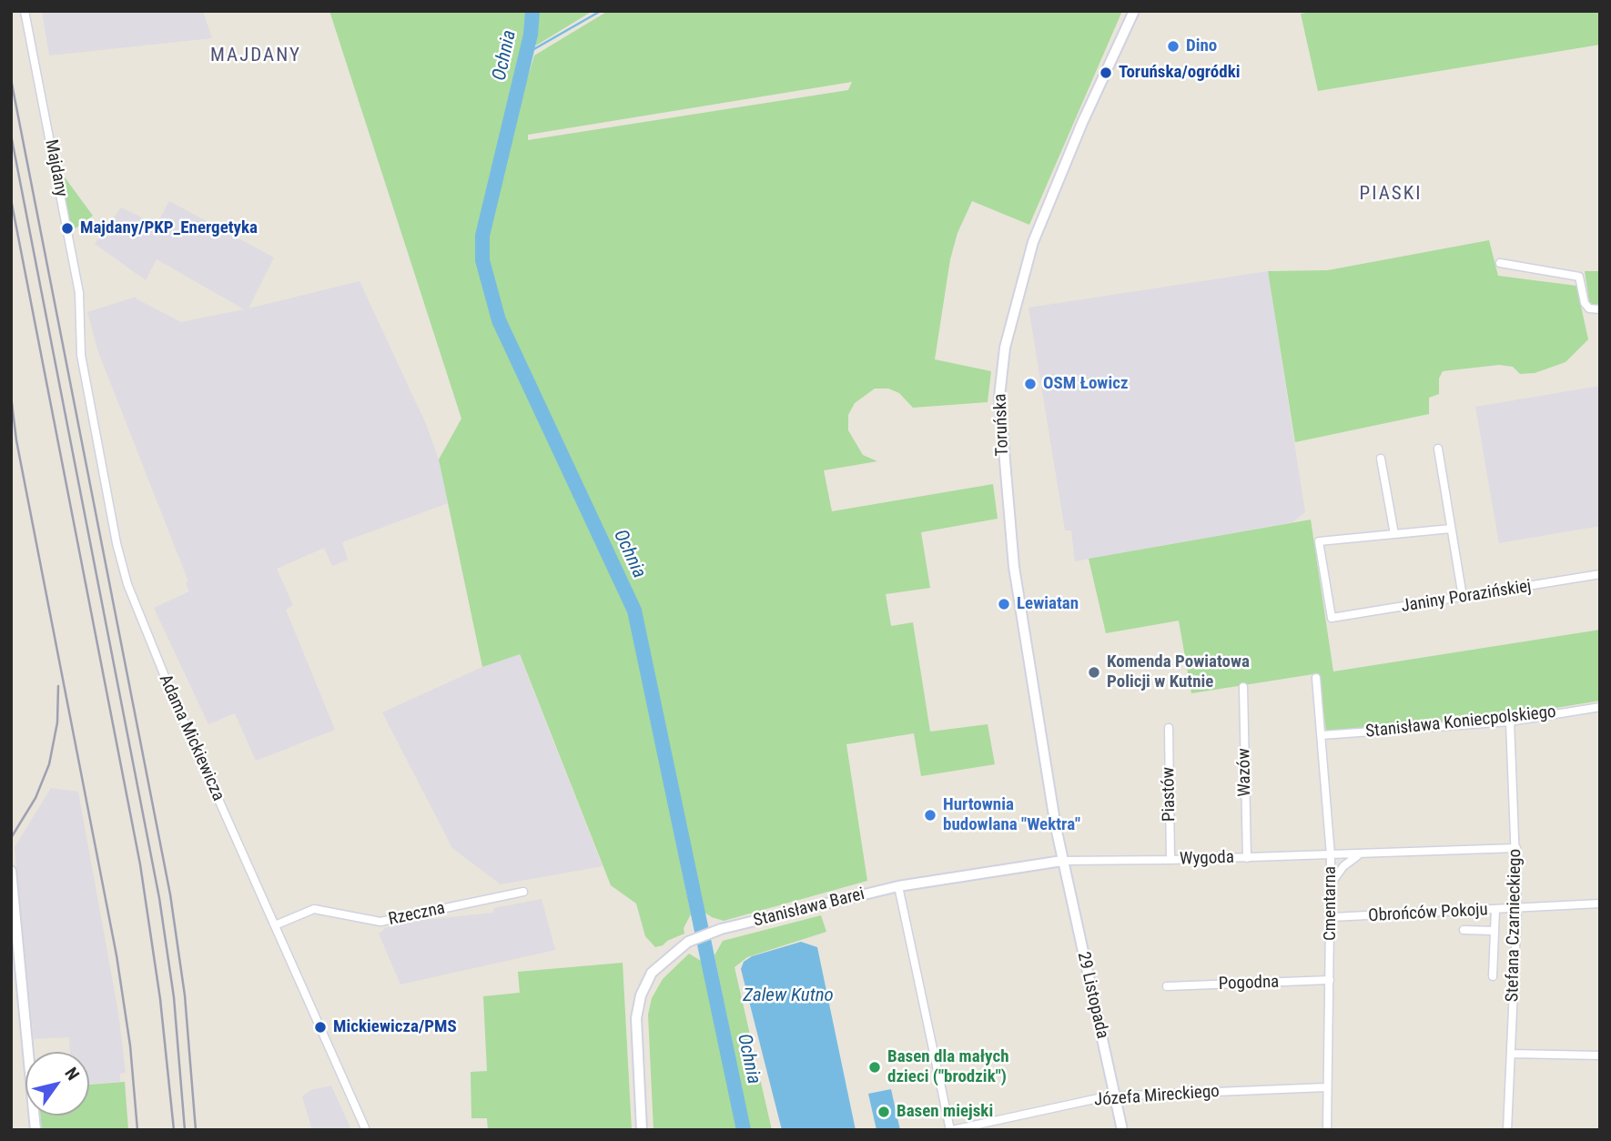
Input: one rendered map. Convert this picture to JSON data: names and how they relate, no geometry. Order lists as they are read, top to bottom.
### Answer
{
  "streets": {
    "street": [
      "Majdany",
      "Toruńska",
      "Janiny Porazińskiej",
      "Stanisława Koniecpolskiego",
      "Adama Mickiewicza",
      "Wazów",
      "Piastów",
      "Wygoda",
      "Cmentarna",
      "Stanisława Barei",
      "Obrońców Pokoju",
      "Rzeczna",
      "Stefana Czarnieckiego",
      "Pogodna",
      "29 Listopada",
      "Józefa Mireckiego"
    ]
  },
  "crossings": [
    ["Majdany", "Adama Mickiewicza"],
    ["Toruńska", "Wygoda"],
    ["Toruńska", "29 Listopada"],
    ["Stanisława Koniecpolskiego", "Cmentarna"],
    ["Stanisława Koniecpolskiego", "Stefana Czarnieckiego"],
    ["Adama Mickiewicza", "Rzeczna"],
    ["Wazów", "Wygoda"],
    ["Piastów", "Wygoda"],
    ["Wygoda", "Cmentarna"],
    ["Wygoda", "Stanisława Barei"],
    ["Wygoda", "Stefana Czarnieckiego"],
    ["Wygoda", "29 Listopada"],
    ["Cmentarna", "Obrońców Pokoju"],
    ["Cmentarna", "Pogodna"],
    ["Cmentarna", "Józefa Mireckiego"],
    ["Obrońców Pokoju", "Stefana Czarnieckiego"],
    ["29 Listopada", "Józefa Mireckiego"]
  ],
  "districts": ["MAJDANY", "PIASKI"],
  "water": ["Ochnia", "Zalew Kutno"],
  "places": [
    "Dino",
    "Toruńska/ogródki",
    "Majdany/PKP_Energetyka",
    "OSM Łowicz",
    "Lewiatan",
    "Komenda Powiatowa Policji w Kutnie",
    "Hurtownia budowlana \"Wektra\"",
    "Mickiewicza/PMS",
    "Basen dla małych dzieci (\"brodzik\")",
    "Basen miejski"
  ],
  "north": "top right"
}
